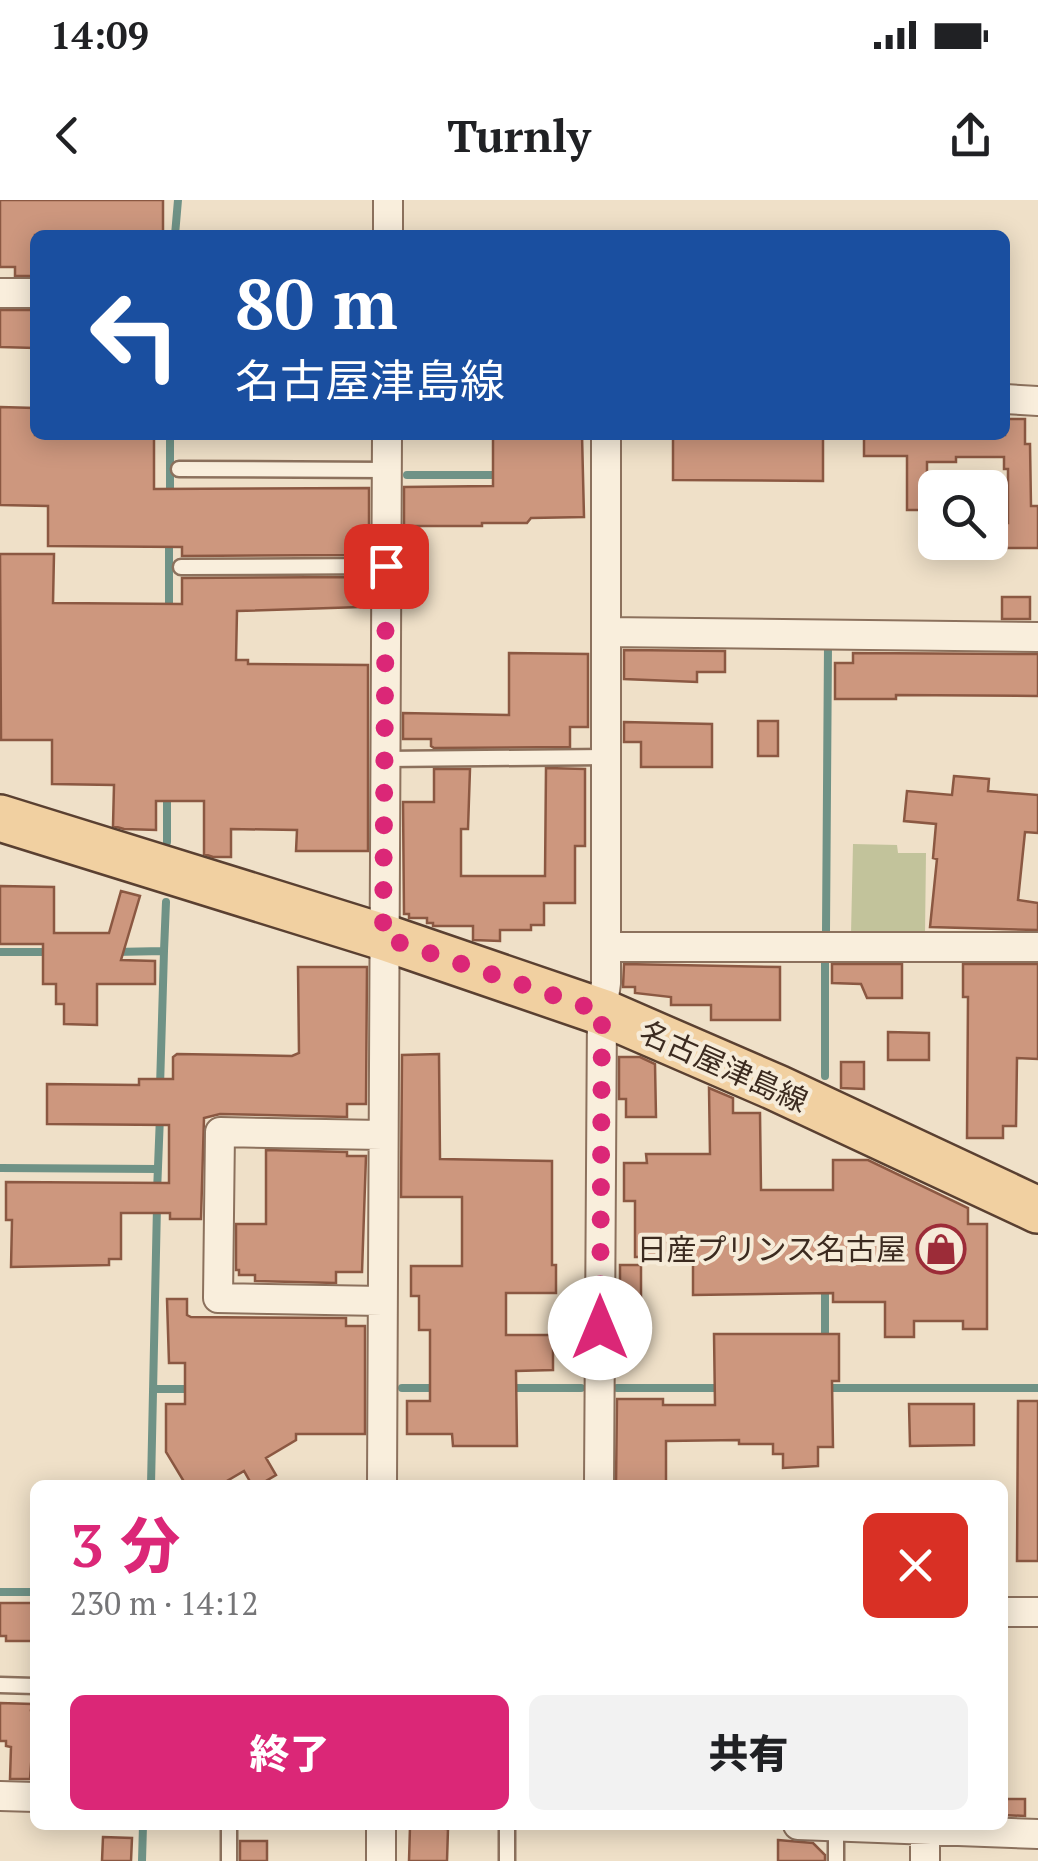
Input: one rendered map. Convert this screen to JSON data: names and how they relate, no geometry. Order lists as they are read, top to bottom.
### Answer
{
  "streets": {
    "main road": ["名古屋津島線"]
  },
  "places": {
    "shop": ["日産プリンス名古屋"]
  },
  "page": {
    "status": "14:09",
    "header": "Turnly",
    "turn": ["80 m", "名古屋津島線"],
    "heading": ["3 分", "230 m · 14:12"],
    "buttons": ["終了", "共有"]
  }
}
